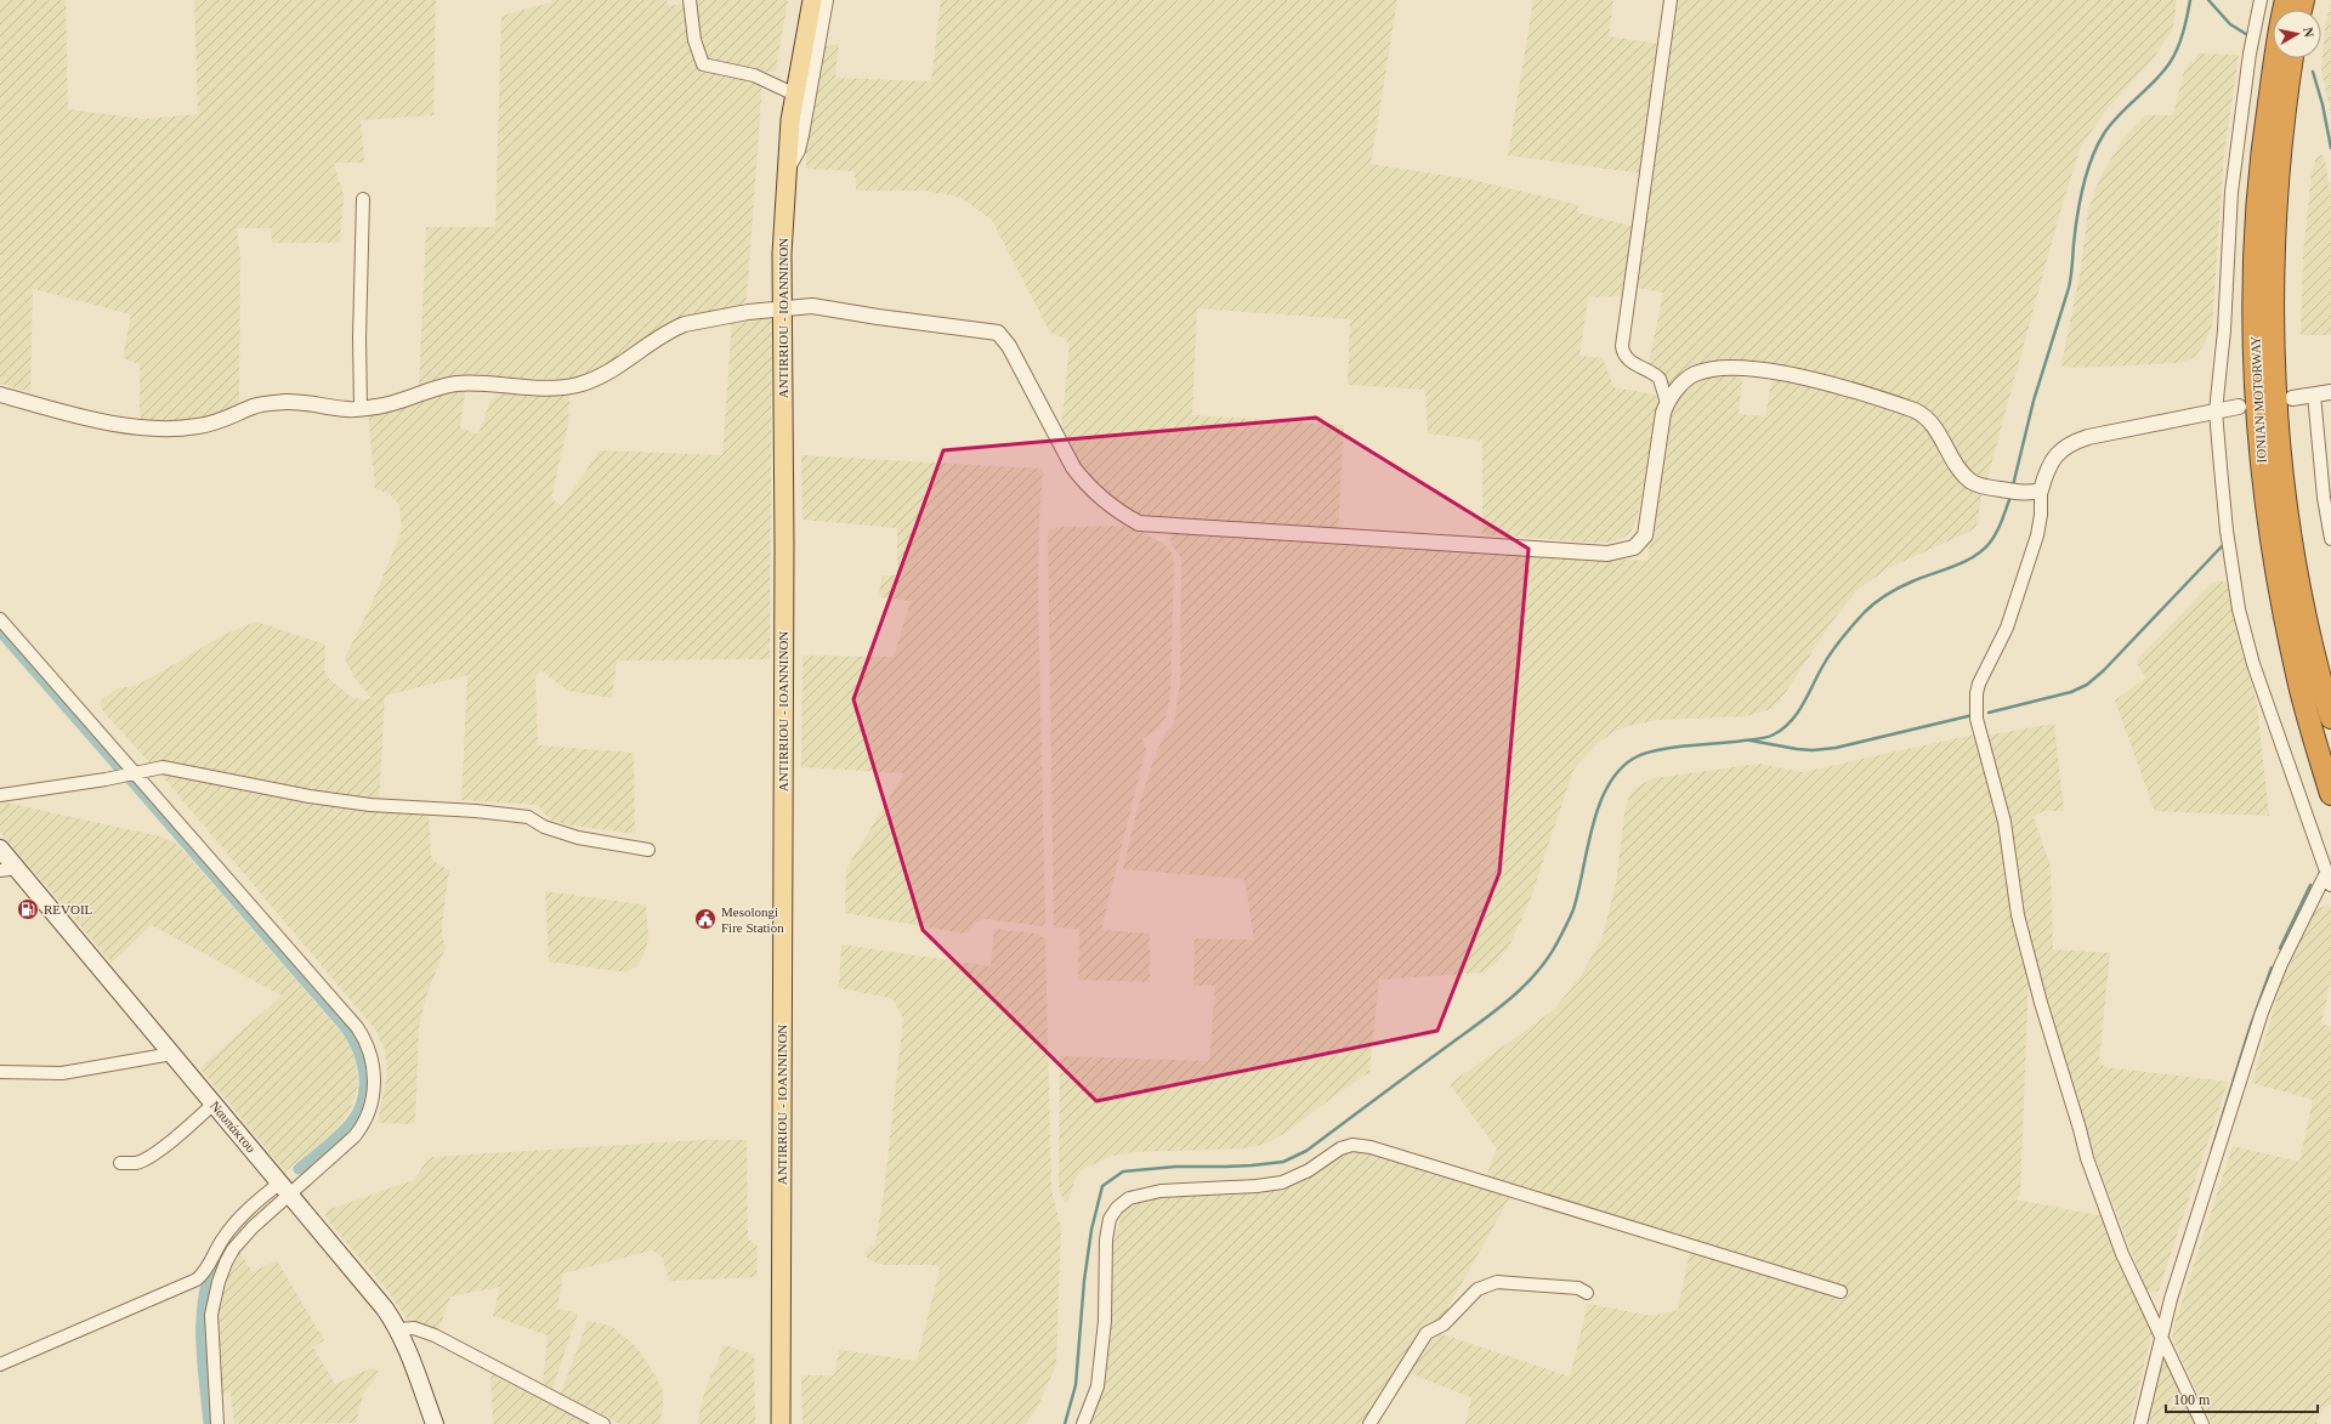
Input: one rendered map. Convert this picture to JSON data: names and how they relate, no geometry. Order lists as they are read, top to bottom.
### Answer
{
  "streets": {
    "highway": ["IONIAN MOTORWAY"],
    "main road": ["ANTIRRIOU - IOANNINON", "Ναυπάκτου"]
  },
  "places": {
    "fuel station": ["REVOIL"],
    "public building": ["Mesolongi Fire Station"]
  },
  "scale_bar": "100 m",
  "north": "right"
}
